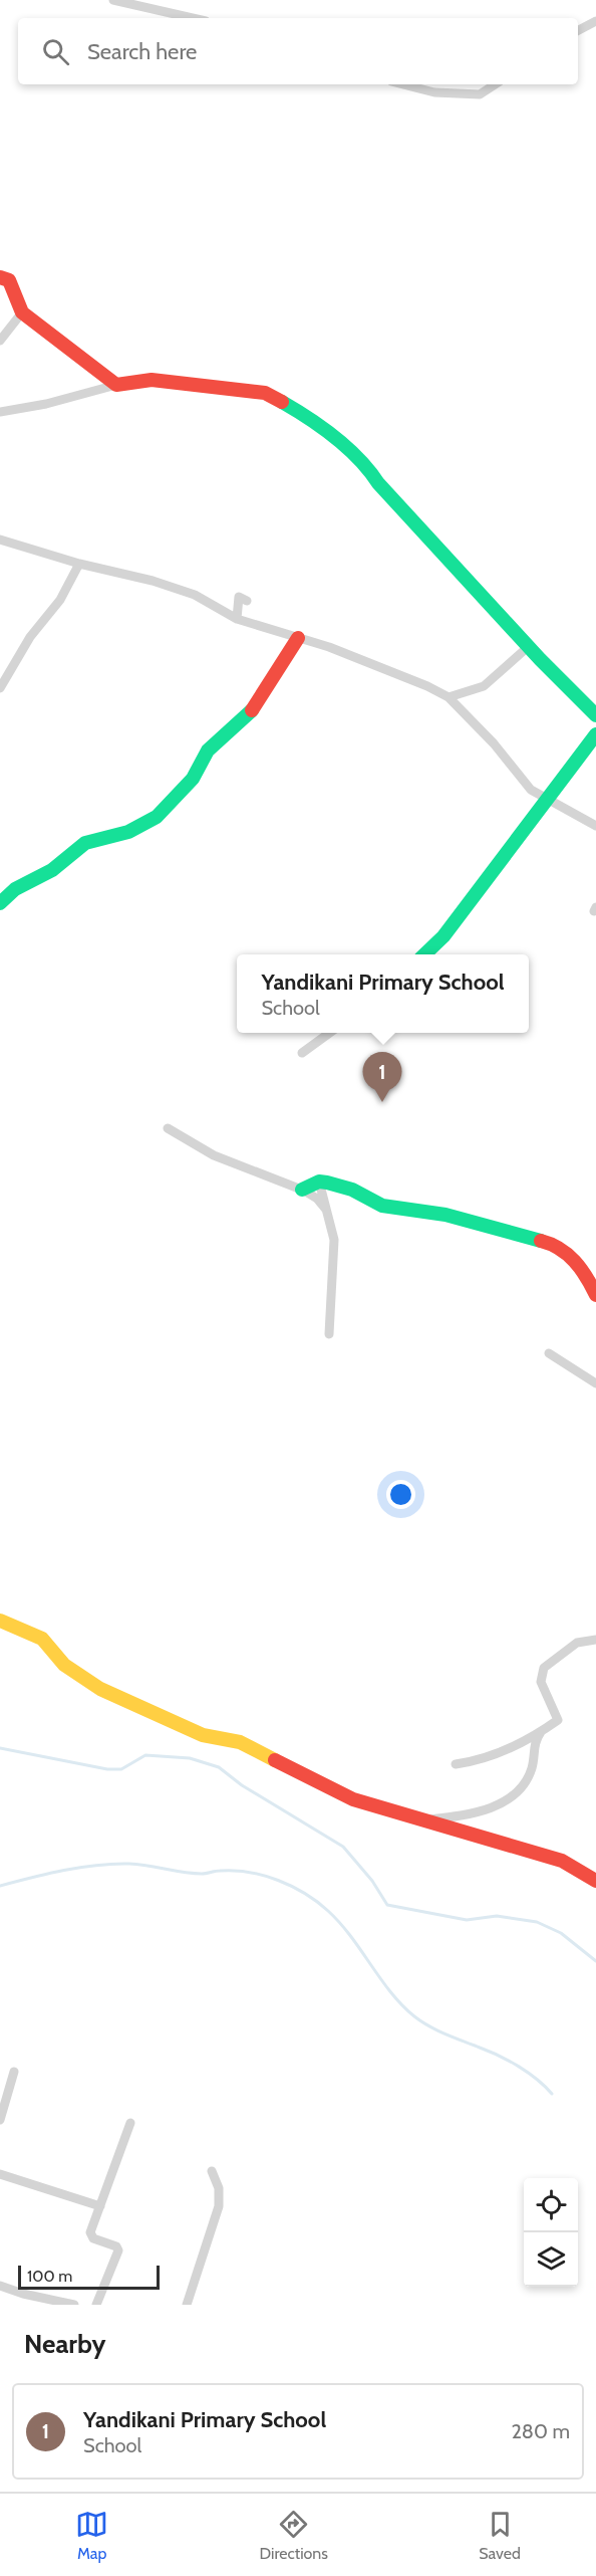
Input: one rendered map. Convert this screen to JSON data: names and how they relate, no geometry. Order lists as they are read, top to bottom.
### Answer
{
  "scale_bar": "100 m",
  "page": {
    "search": "Search here",
    "popup": ["Yandikani Primary School", "School"],
    "pins": "1",
    "scale": "100 m",
    "heading": "Nearby",
    "list": [
      {
        "mark": "1",
        "name": "Yandikani Primary School",
        "note": "School",
        "value": "280 m"
      }
    ],
    "nav": ["Map", "Directions", "Saved"]
  }
}
